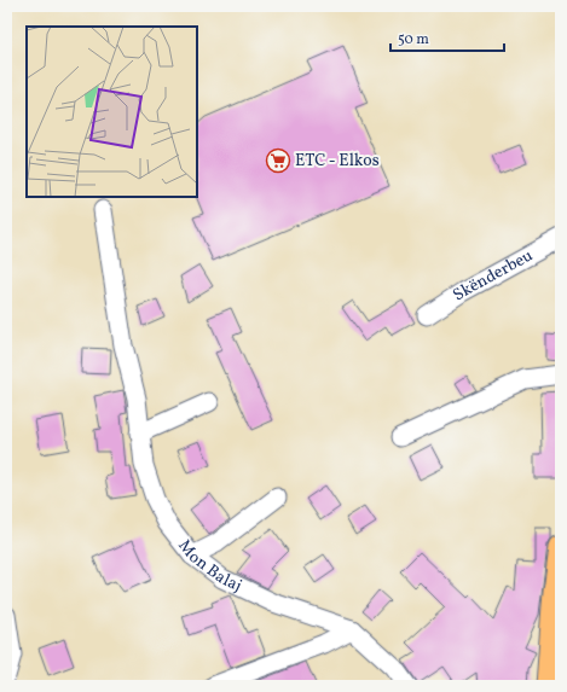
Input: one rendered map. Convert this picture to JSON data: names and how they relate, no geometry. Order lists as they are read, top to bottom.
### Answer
{
  "streets": {
    "street": ["Skënderbeu", "Mon Balaj"]
  },
  "places": {
    "supermarket": ["ETC - Elkos"]
  },
  "scale_bar": "50 m"
}
